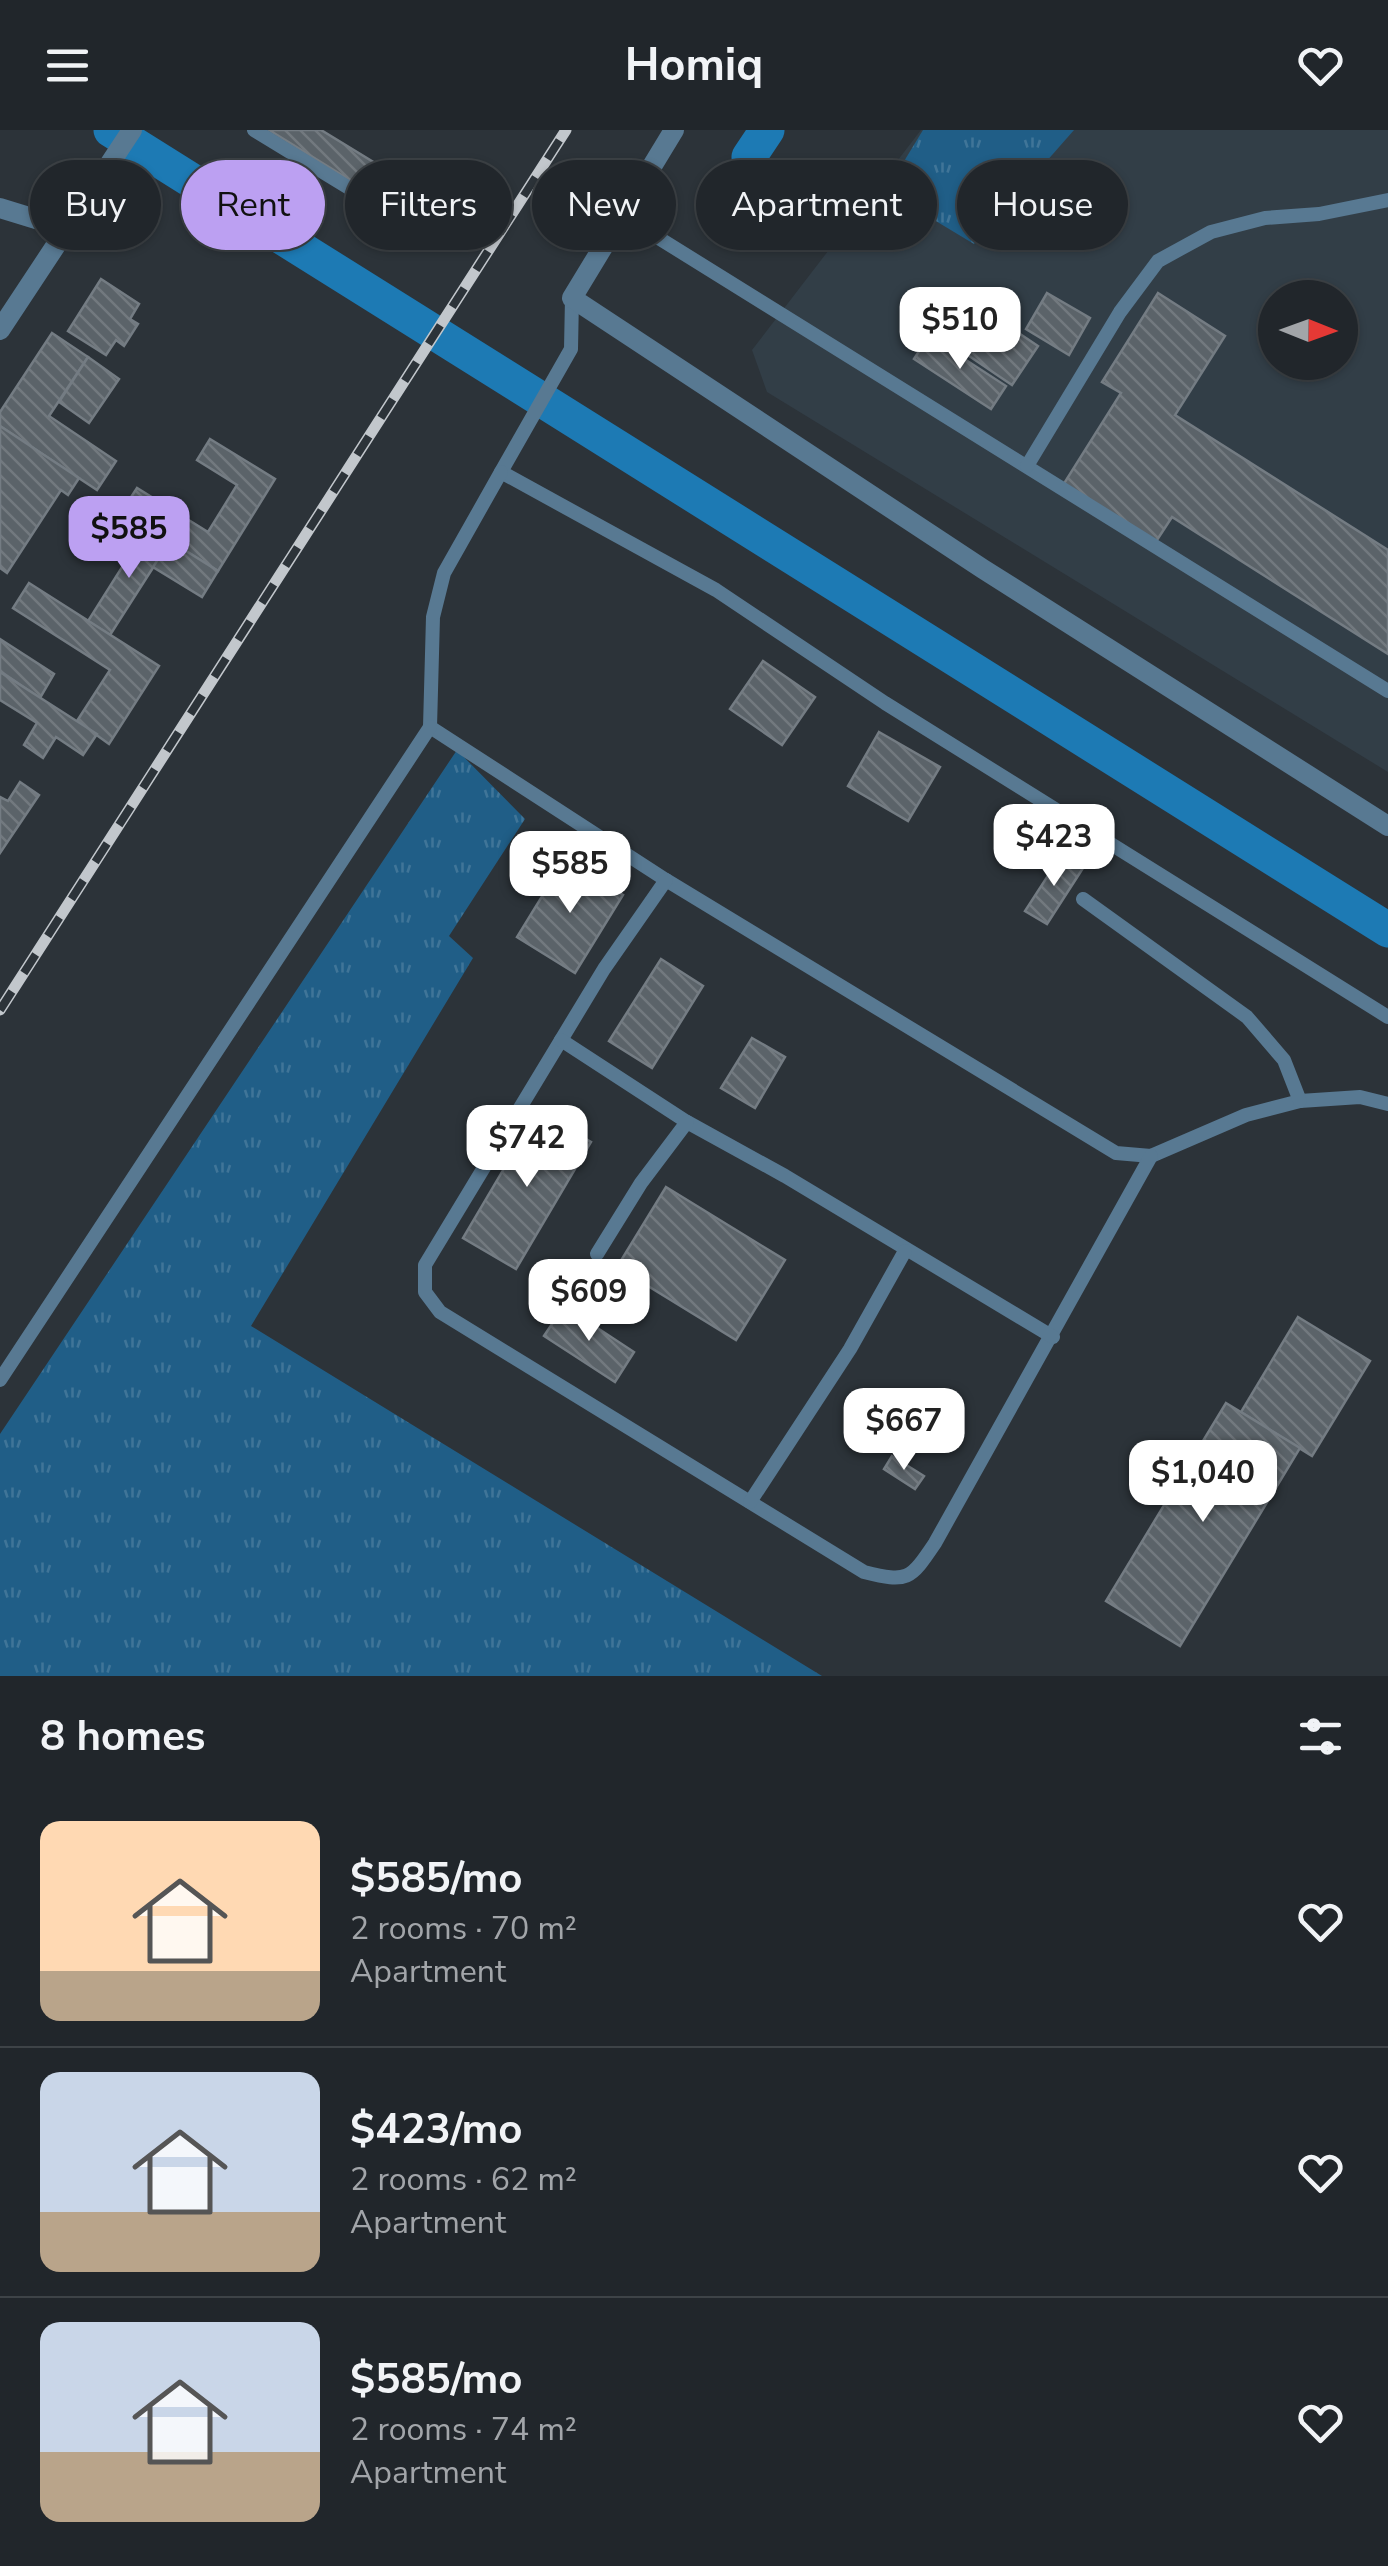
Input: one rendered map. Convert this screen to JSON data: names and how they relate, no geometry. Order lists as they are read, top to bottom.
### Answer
{
  "north": "right",
  "page": {
    "header": "Homiq",
    "chip": [
      "Buy",
      "Rent",
      "Filters",
      "New",
      "Apartment",
      "House"
    ],
    "price": [
      "$510",
      "$585",
      "$423",
      "$585",
      "$742",
      "$609",
      "$667",
      "$1,040"
    ],
    "heading": "8 homes",
    "list": [
      {
        "name": "$585/mo",
        "note": "2 rooms · 70 m² · Apartment"
      },
      {
        "name": "$423/mo",
        "note": "2 rooms · 62 m² · Apartment"
      },
      {
        "name": "$585/mo",
        "note": "2 rooms · 74 m² · Apartment"
      }
    ]
  }
}
